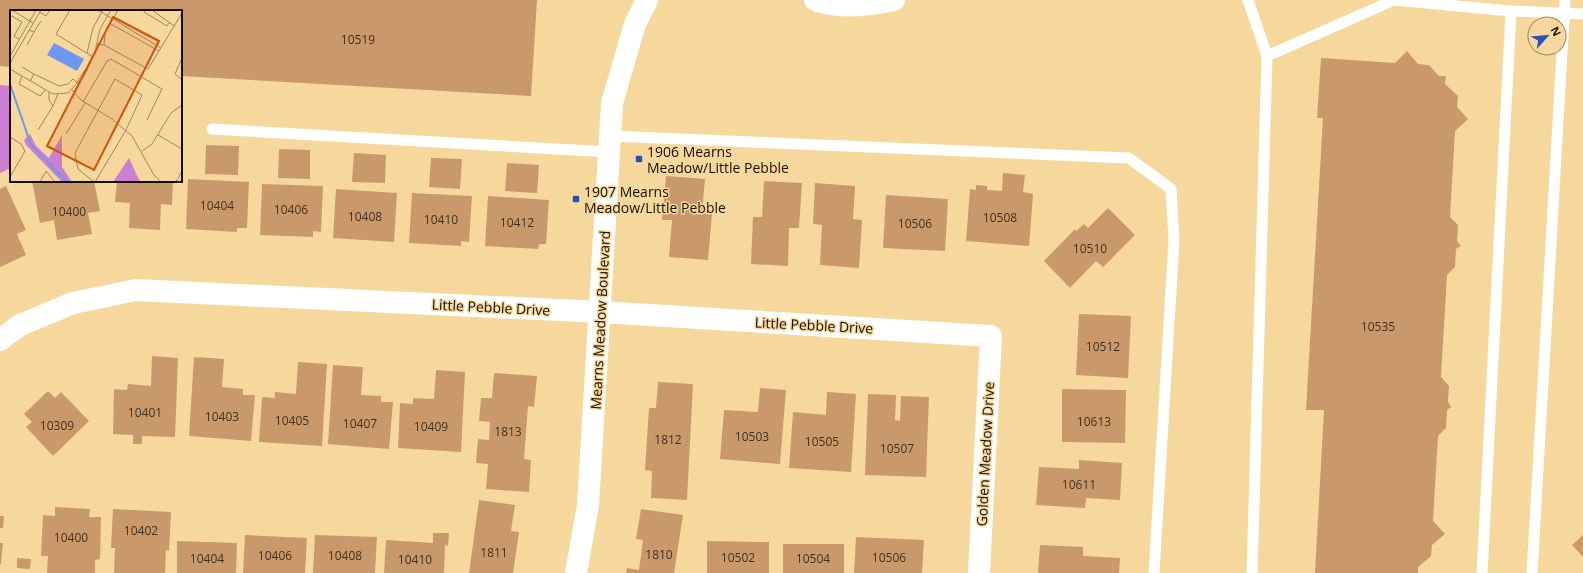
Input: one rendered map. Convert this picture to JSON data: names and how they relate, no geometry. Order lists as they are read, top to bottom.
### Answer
{
  "streets": {
    "street": ["Little Pebble Drive", "Mearns Meadow Boulevard", "Golden Meadow Drive"]
  },
  "crossings": [
    ["Little Pebble Drive", "Mearns Meadow Boulevard"],
    ["Little Pebble Drive", "Golden Meadow Drive"]
  ],
  "places": {
    "transit": ["1906 Mearns Meadow/Little Pebble", "1907 Mearns Meadow/Little Pebble"]
  },
  "house_numbers": [
    "10519",
    "10404",
    "10406",
    "10400",
    "10408",
    "10508",
    "10410",
    "10412",
    "10506",
    "10510",
    "10535",
    "10512",
    "10401",
    "10403",
    "10405",
    "10613",
    "10407",
    "10309",
    "10409",
    "1813",
    "10503",
    "1812",
    "10505",
    "10507",
    "10611",
    "10402",
    "10400",
    "1811",
    "1810",
    "10406",
    "10408",
    "10502",
    "10506",
    "10404",
    "10504",
    "10410"
  ],
  "north": "top right"
}
